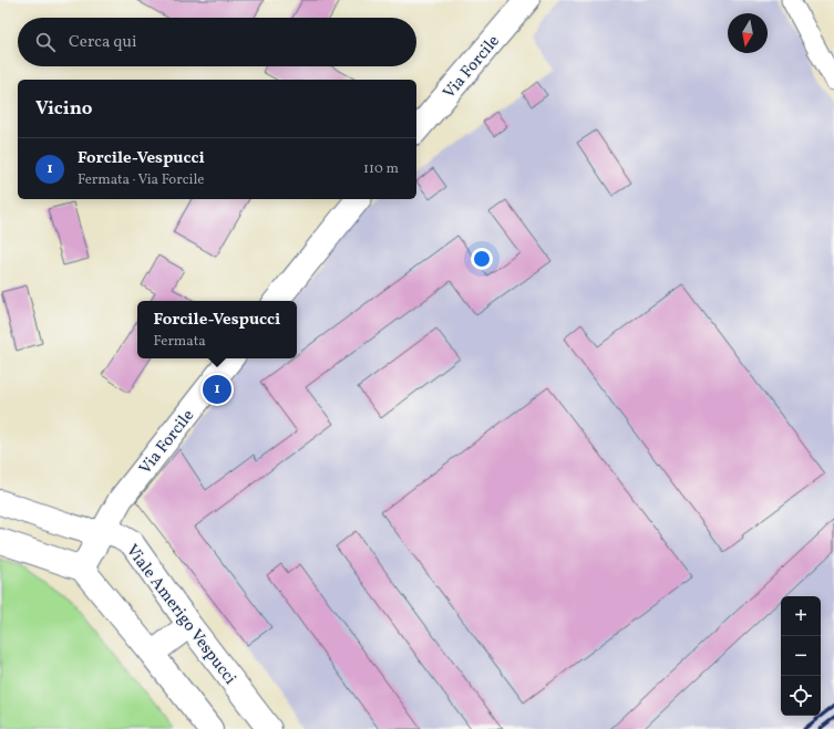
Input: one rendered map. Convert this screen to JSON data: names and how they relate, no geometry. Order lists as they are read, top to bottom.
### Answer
{
  "streets": {
    "street": ["Via Forcile", "Viale Amerigo Vespucci"]
  },
  "crossings": [
    ["Via Forcile", "Viale Amerigo Vespucci"]
  ],
  "north": "bottom",
  "page": {
    "search": "Cerca qui",
    "heading": "Vicino",
    "list": [
      {
        "mark": "1",
        "name": "Forcile-Vespucci",
        "note": "Fermata · Via Forcile",
        "value": "110 m"
      }
    ],
    "popup": ["Forcile-Vespucci", "Fermata"],
    "pins": "1",
    "map_buttons": ["+", "−"]
  }
}
